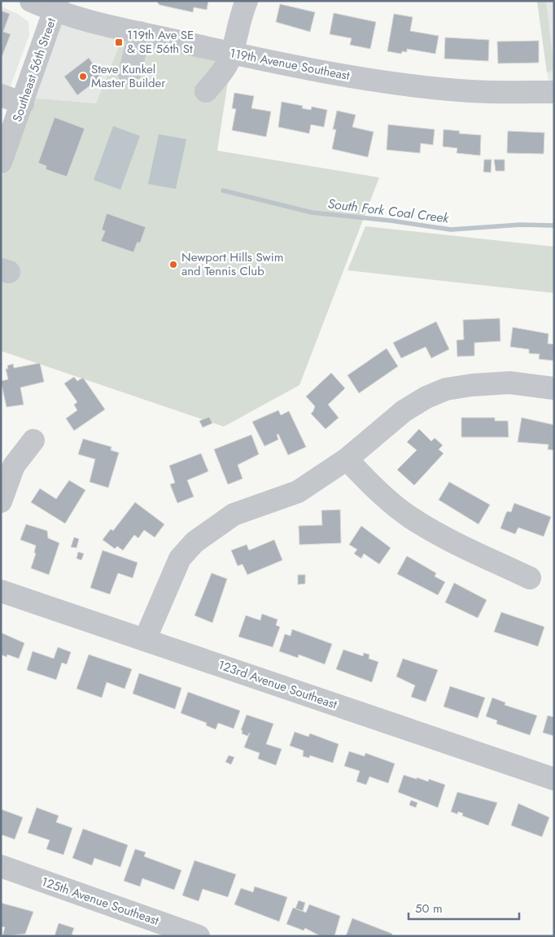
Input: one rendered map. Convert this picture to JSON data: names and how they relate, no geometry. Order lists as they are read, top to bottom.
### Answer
{
  "streets": {
    "street": [
      "119th Avenue Southeast",
      "Southeast 56th Street",
      "123rd Avenue Southeast",
      "125th Avenue Southeast"
    ]
  },
  "crossings": [
    ["119th Avenue Southeast", "Southeast 56th Street"]
  ],
  "water": ["South Fork Coal Creek"],
  "places": {
    "transit": ["119th Ave SE & SE 56th St"],
    "other": ["Steve Kunkel Master Builder", "Newport Hills Swim and Tennis Club"]
  },
  "scale_bar": "50 m"
}
